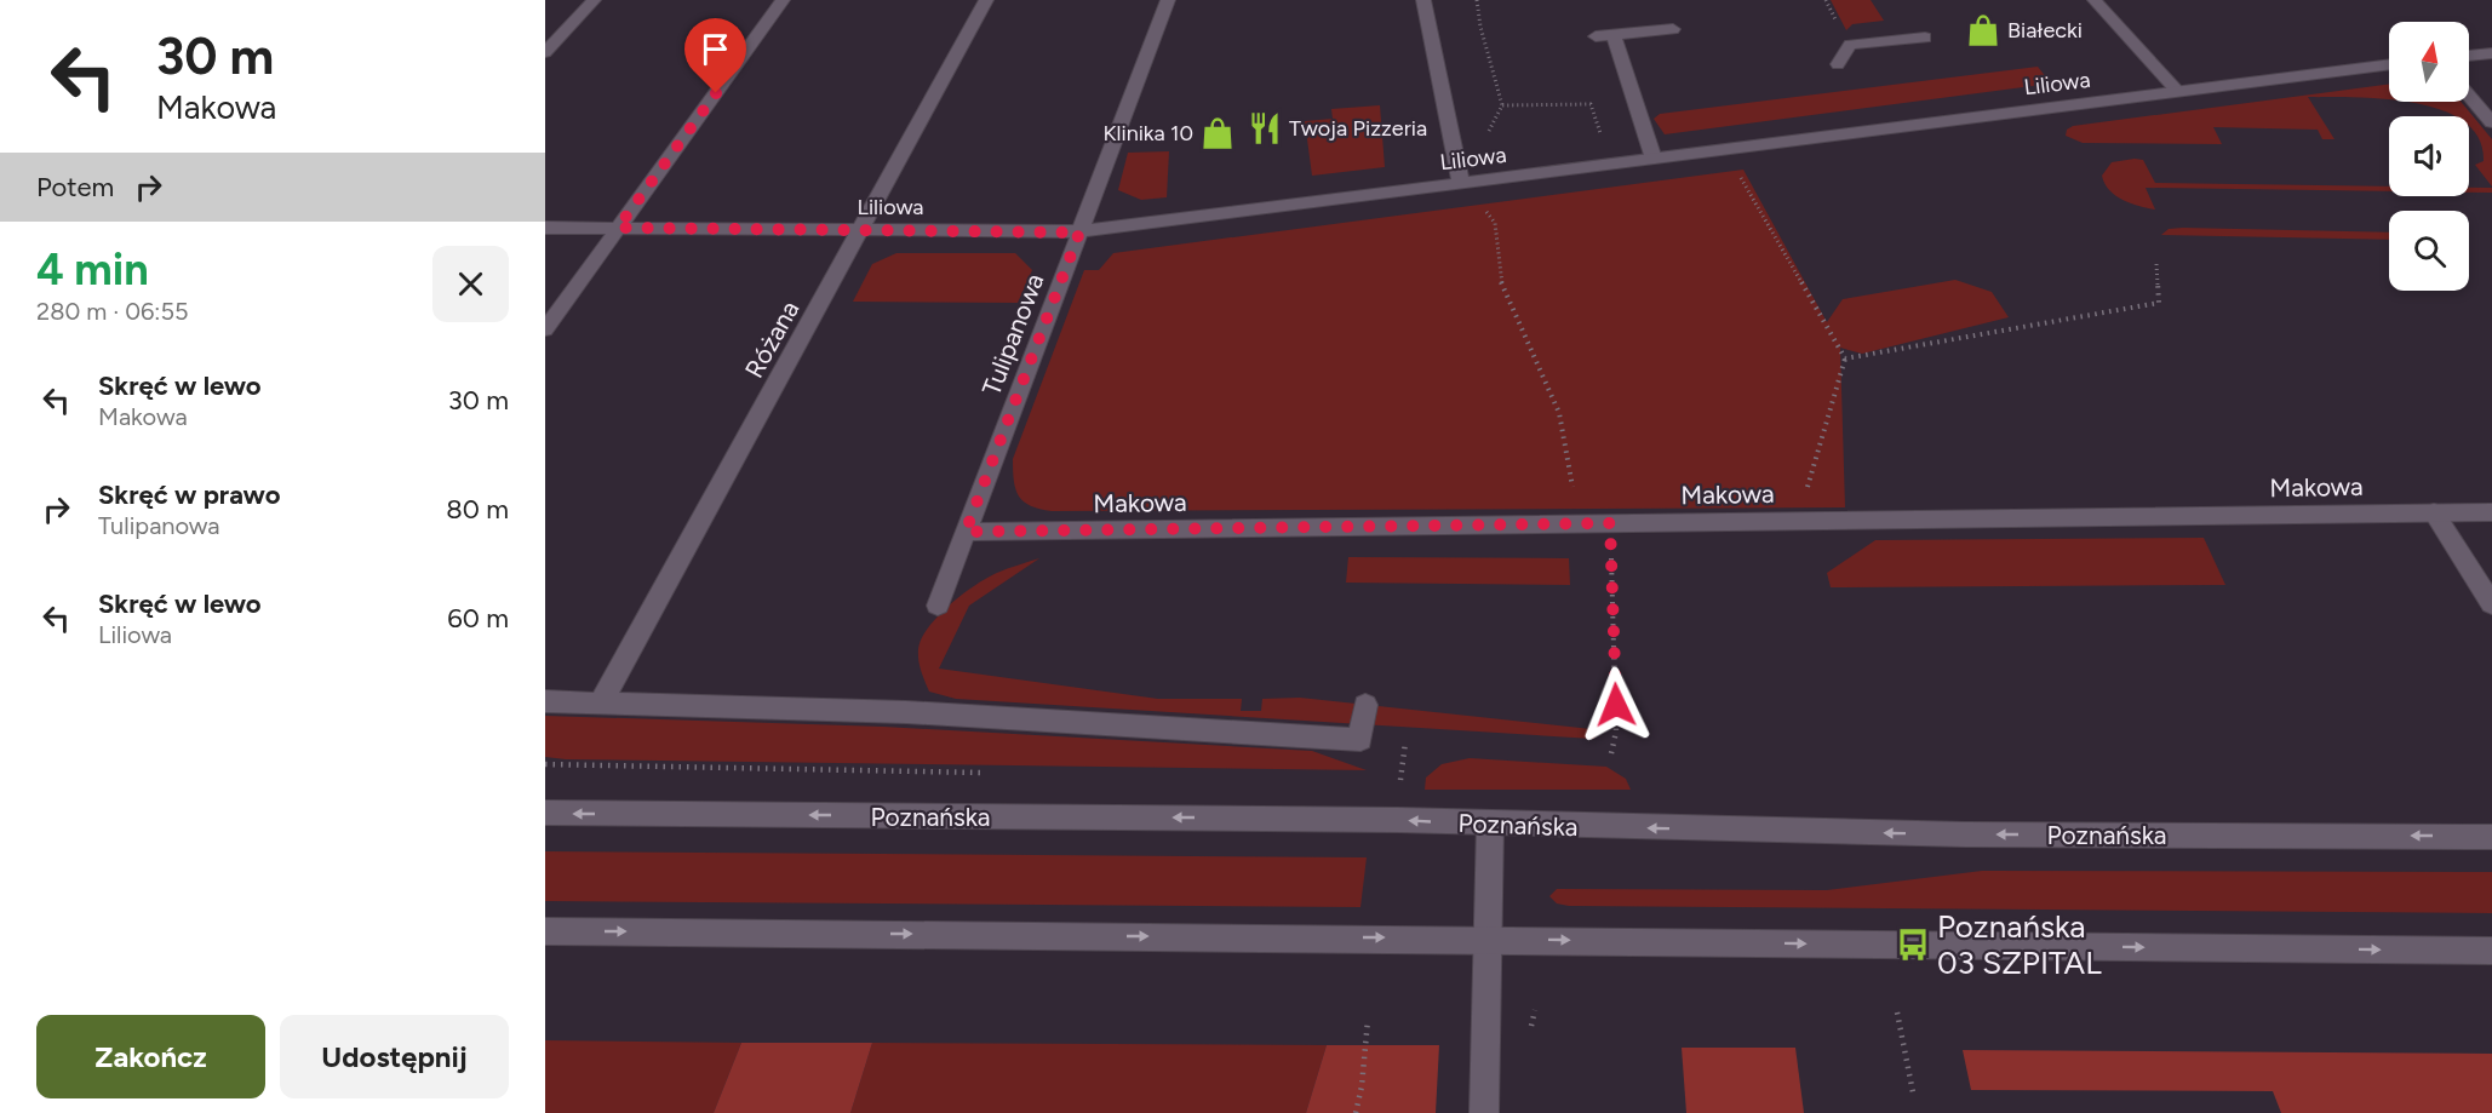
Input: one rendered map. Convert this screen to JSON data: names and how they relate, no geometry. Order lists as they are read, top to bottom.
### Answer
{
  "streets": {
    "street": [
      "Liliowa",
      "Tulipanowa",
      "Różana",
      "Makowa",
      "Poznańska"
    ]
  },
  "crossings": [
    ["Liliowa", "Tulipanowa"],
    ["Liliowa", "Różana"],
    ["Tulipanowa", "Makowa"]
  ],
  "places": {
    "shop": ["Białecki", "Klinika 10"],
    "restaurant": ["Twoja Pizzeria"],
    "bus stop": ["Poznańska 03 SZPITAL"]
  },
  "north": "top",
  "page": {
    "turn": ["30 m", "Makowa"],
    "then": "Potem",
    "heading": ["4 min", "280 m · 06:55"],
    "list": [
      {
        "name": "Skręć w lewo",
        "note": "Makowa",
        "value": "30 m"
      },
      {
        "name": "Skręć w prawo",
        "note": "Tulipanowa",
        "value": "80 m"
      },
      {
        "name": "Skręć w lewo",
        "note": "Liliowa",
        "value": "60 m"
      }
    ],
    "buttons": ["Zakończ", "Udostępnij"]
  }
}
